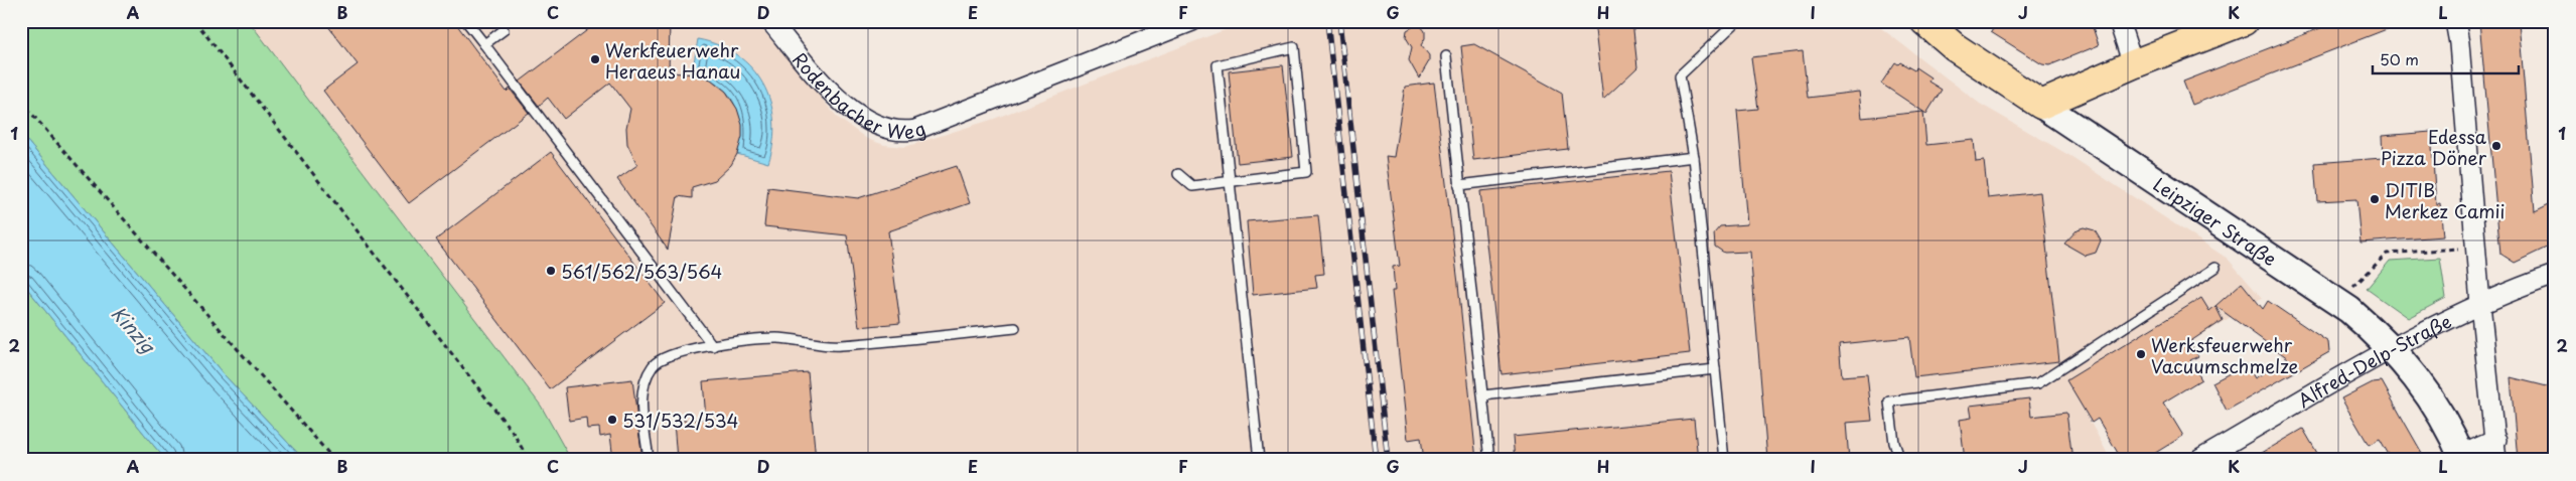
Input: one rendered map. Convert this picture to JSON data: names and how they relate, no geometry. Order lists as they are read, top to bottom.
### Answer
{
  "streets": {
    "main road": ["Leipziger Straße"],
    "street": ["Rodenbacher Weg", "Alfred-Delp-Straße"]
  },
  "crossings": [
    ["Leipziger Straße", "Alfred-Delp-Straße"]
  ],
  "water": ["Kinzig"],
  "places": [
    "Werkfeuerwehr Heraeus Hanau",
    "Edessa Pizza Döner",
    "DITIB Merkez Camii",
    "561/562/563/564",
    "Werksfeuerwehr Vacuumschmelze",
    "531/532/534"
  ],
  "scale_bar": "50 m",
  "grid": {
    "columns": [
      "A",
      "B",
      "C",
      "D",
      "E",
      "F",
      "G",
      "H",
      "I",
      "J",
      "K",
      "L"
    ],
    "rows": ["1", "2"]
  }
}
